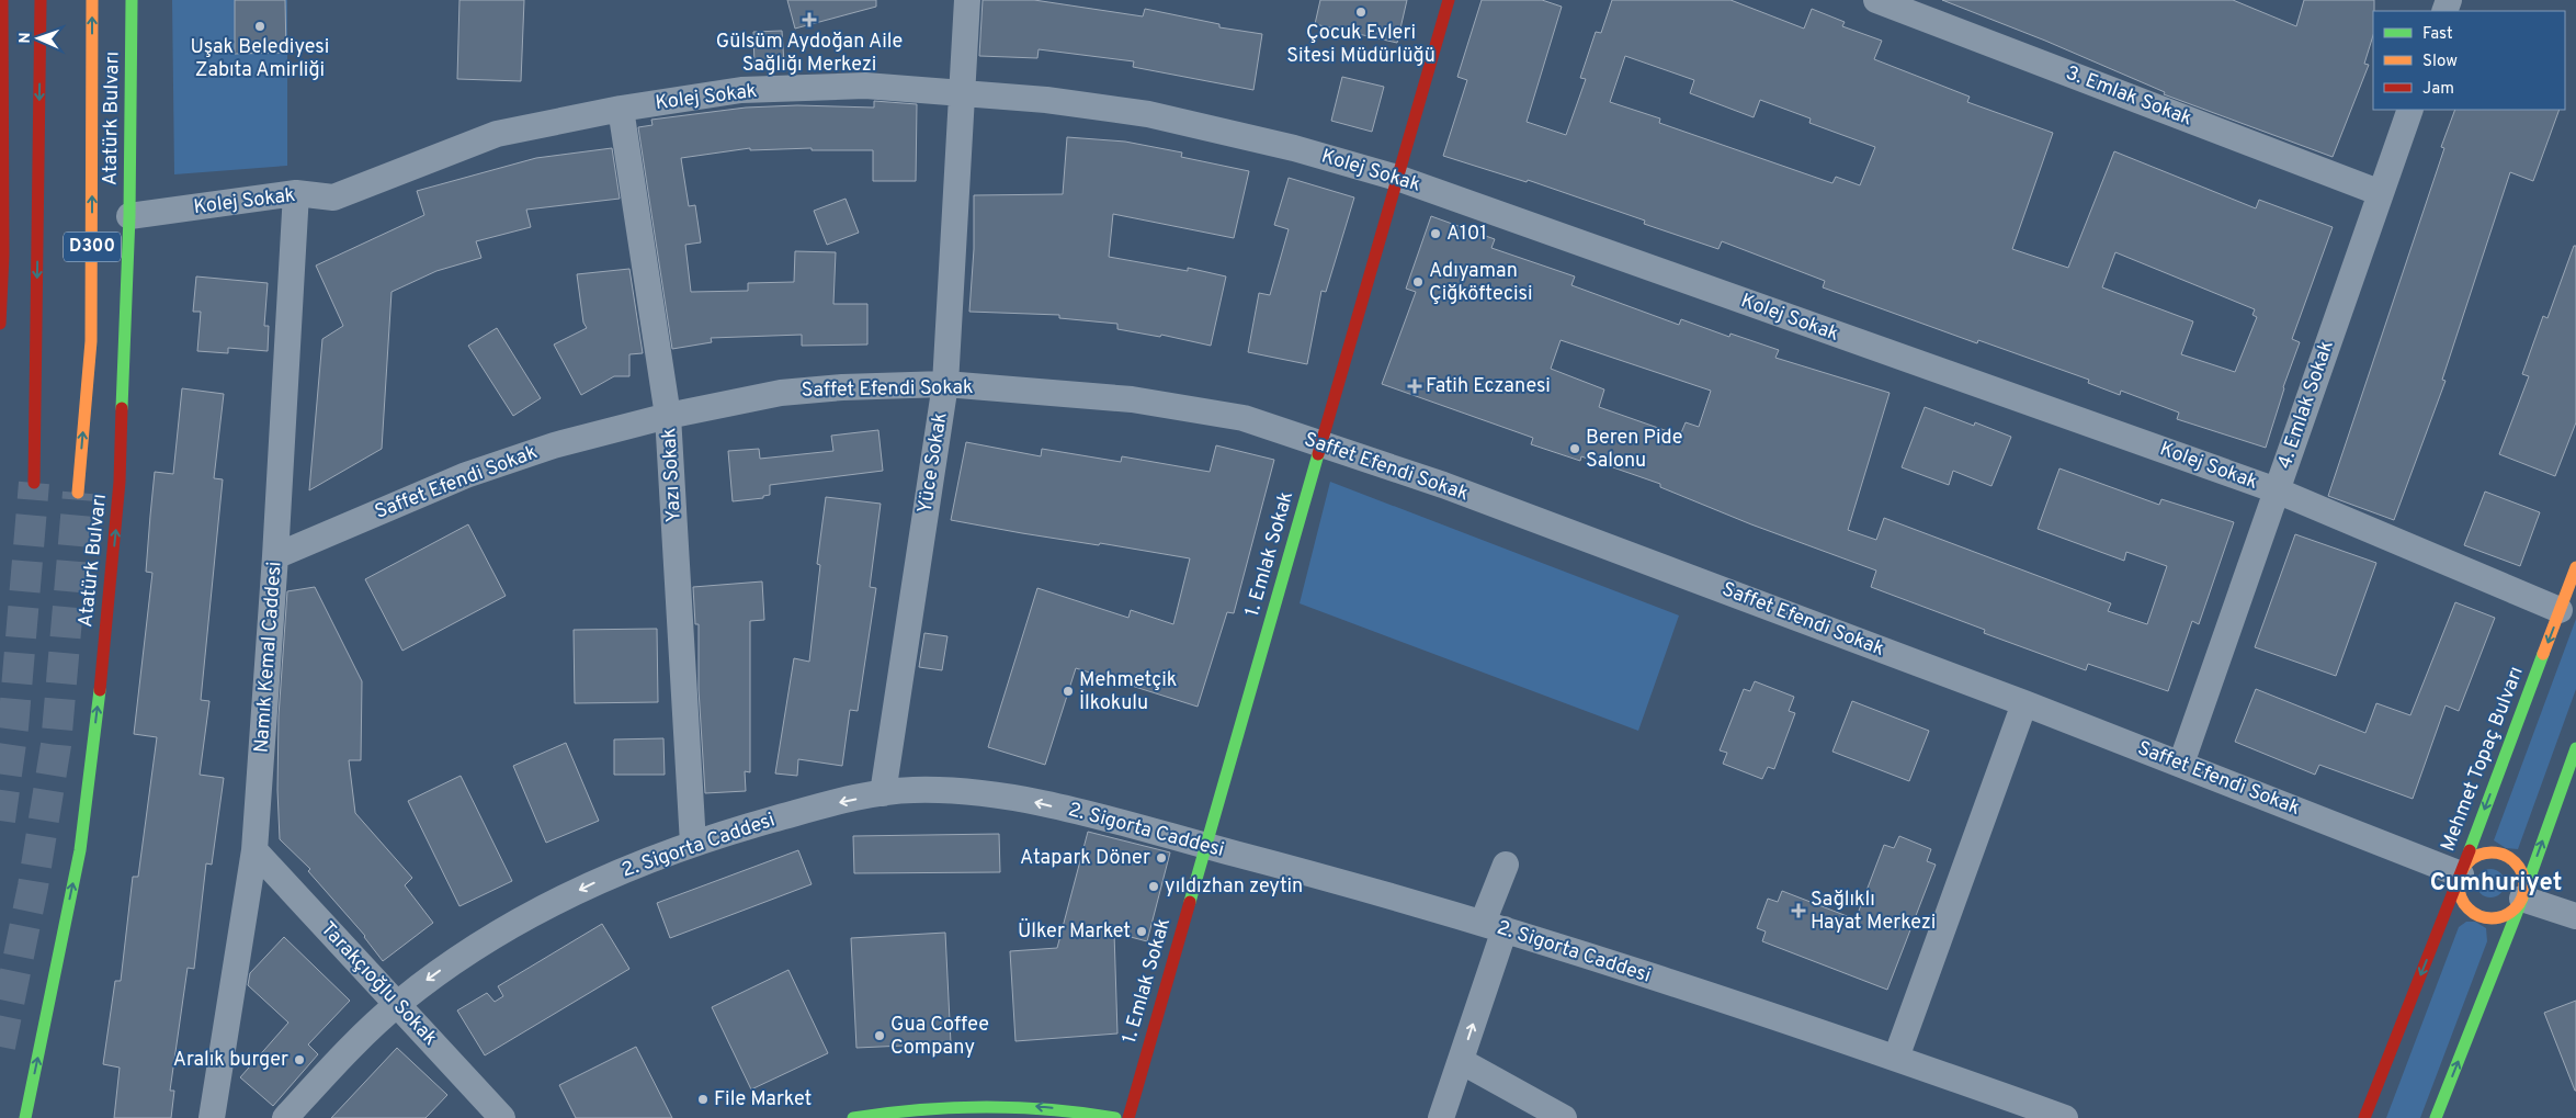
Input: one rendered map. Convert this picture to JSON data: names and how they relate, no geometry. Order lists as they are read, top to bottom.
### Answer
{
  "streets": {
    "main road": [
      "Atatürk Bulvarı",
      "D300",
      "1. Emlak Sokak",
      "Mehmet Topaç Bulvarı"
    ],
    "street": [
      "3. Emlak Sokak",
      "Kolej Sokak",
      "Saffet Efendi Sokak",
      "4. Emlak Sokak",
      "Yüce Sokak",
      "Yazı Sokak",
      "Namık Kemal Caddesi",
      "2. Sigorta Caddesi",
      "Tarakçıoğlu Sokak"
    ]
  },
  "crossings": [
    ["3. Emlak Sokak", "4. Emlak Sokak"],
    ["Kolej Sokak", "Atatürk Bulvarı"],
    ["Kolej Sokak", "4. Emlak Sokak"],
    ["Kolej Sokak", "Yüce Sokak"],
    ["Kolej Sokak", "Yazı Sokak"],
    ["Kolej Sokak", "1. Emlak Sokak"],
    ["Kolej Sokak", "Namık Kemal Caddesi"],
    ["Kolej Sokak", "Mehmet Topaç Bulvarı"],
    ["Saffet Efendi Sokak", "4. Emlak Sokak"],
    ["Saffet Efendi Sokak", "Yüce Sokak"],
    ["Saffet Efendi Sokak", "Yazı Sokak"],
    ["Saffet Efendi Sokak", "1. Emlak Sokak"],
    ["Saffet Efendi Sokak", "Namık Kemal Caddesi"],
    ["Saffet Efendi Sokak", "Mehmet Topaç Bulvarı"],
    ["Yüce Sokak", "2. Sigorta Caddesi"],
    ["Yazı Sokak", "2. Sigorta Caddesi"],
    ["1. Emlak Sokak", "2. Sigorta Caddesi"],
    ["Namık Kemal Caddesi", "Tarakçıoğlu Sokak"],
    ["2. Sigorta Caddesi", "Tarakçıoğlu Sokak"]
  ],
  "one_way": ["2. Sigorta Caddesi"],
  "districts": ["Cumhuriyet"],
  "places": {
    "other": [
      "Çocuk Evleri Sitesi Müdürlüğü",
      "Uşak Belediyesi Zabıta Amirliği",
      "A101",
      "Adıyaman Çiğköftecisi",
      "Beren Pide Salonu",
      "Mehmetçik İlkokulu",
      "Atapark Döner",
      "yıldızhan zeytin",
      "Ülker Market",
      "Gua Coffee Company",
      "Aralık burger",
      "File Market"
    ],
    "health": ["Gülsüm Aydoğan Aile Sağlığı Merkezi", "Fatih Eczanesi", "Sağlıklı Hayat Merkezi"]
  },
  "legend": ["Fast", "Slow", "Jam"],
  "north": "left"
}
